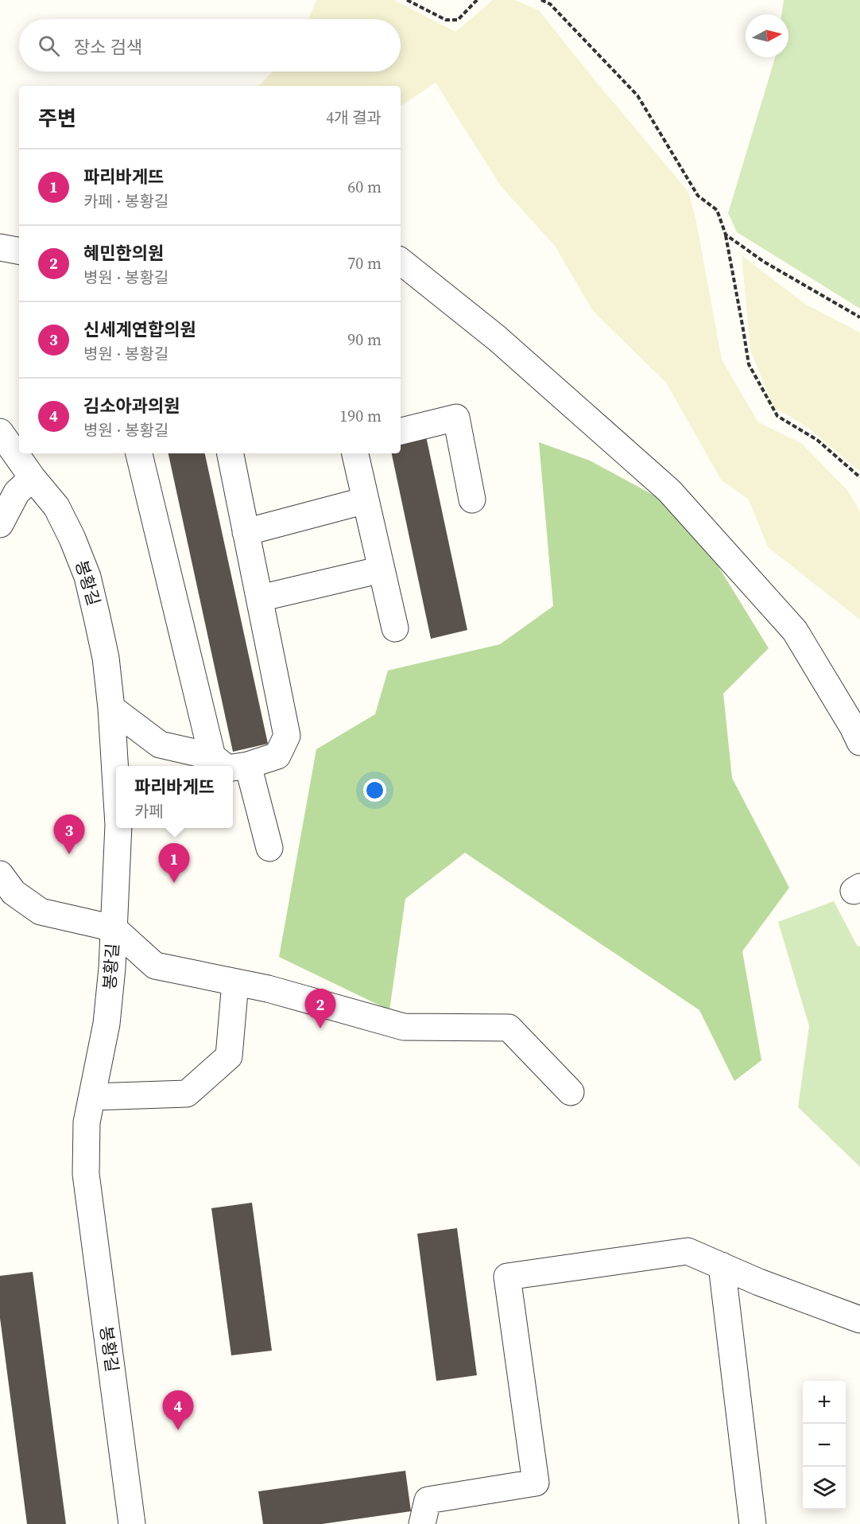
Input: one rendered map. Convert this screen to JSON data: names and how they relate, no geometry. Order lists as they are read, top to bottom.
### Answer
{
  "streets": {
    "street": ["봉황길"]
  },
  "north": "right",
  "page": {
    "search": "장소 검색",
    "heading": ["주변", "4개 결과"],
    "list": [
      {
        "mark": "1",
        "name": "파리바게뜨",
        "note": "카페 · 봉황길",
        "value": "60 m"
      },
      {
        "mark": "2",
        "name": "혜민한의원",
        "note": "병원 · 봉황길",
        "value": "70 m"
      },
      {
        "mark": "3",
        "name": "신세계연합의원",
        "note": "병원 · 봉황길",
        "value": "90 m"
      },
      {
        "mark": "4",
        "name": "김소아과의원",
        "note": "병원 · 봉황길",
        "value": "190 m"
      }
    ],
    "popup": ["파리바게뜨", "카페"],
    "pins": [
      "3",
      "1",
      "2",
      "4"
    ],
    "map_buttons": ["+", "−"]
  }
}
